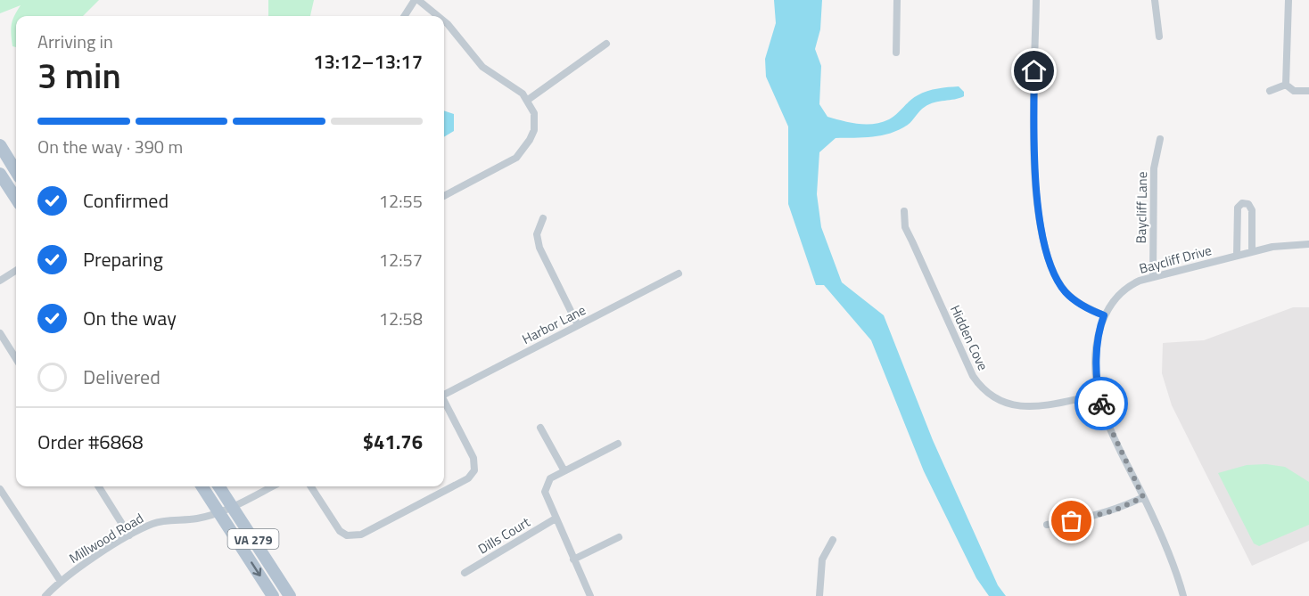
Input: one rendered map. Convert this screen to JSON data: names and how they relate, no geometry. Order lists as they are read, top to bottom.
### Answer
{
  "streets": {
    "main road": ["VA 279"],
    "street": [
      "Baycliff Lane",
      "Baycliff Drive",
      "Harbor Lane",
      "Hidden Cove",
      "Dills Court",
      "Millwood Road"
    ]
  },
  "crossings": [
    ["Baycliff Lane", "Baycliff Drive"],
    ["Baycliff Drive", "Hidden Cove"],
    ["Millwood Road", "VA 279"]
  ],
  "page": {
    "heading": ["3 min", "Arriving in", "13:12–13:17"],
    "panel": ["Order #6868", "$41.76"],
    "bar": "On the way · 390 m",
    "list": [
      ["Confirmed", "12:55"],
      ["Preparing", "12:57"],
      ["On the way", "12:58"],
      "Delivered"
    ]
  }
}
